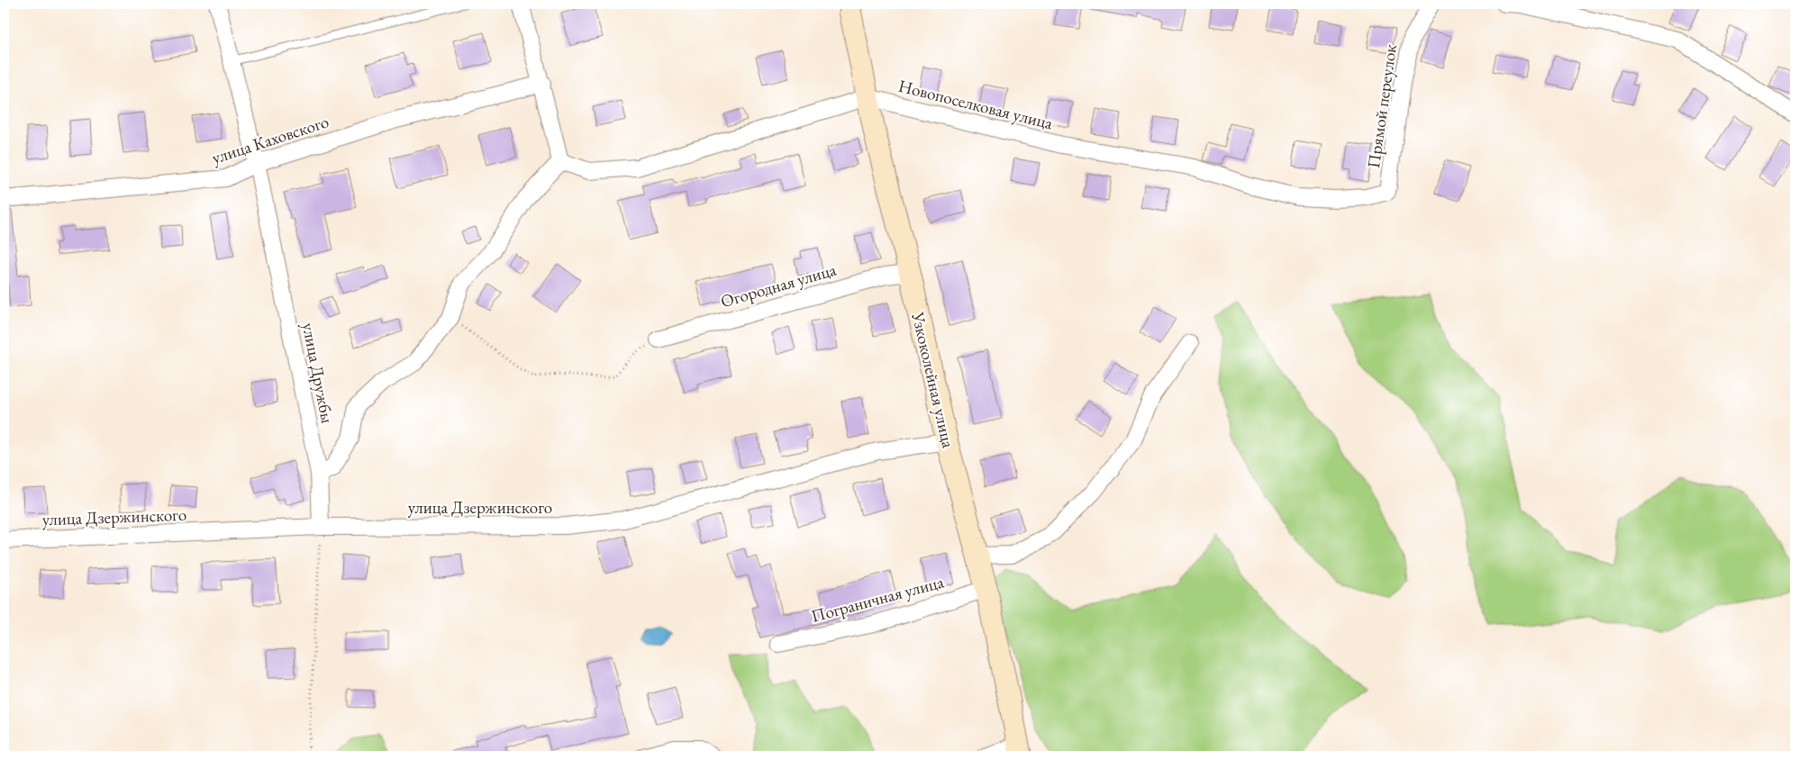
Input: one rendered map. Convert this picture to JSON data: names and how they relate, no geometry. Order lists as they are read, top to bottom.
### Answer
{
  "streets": {
    "street": [
      "Новопоселковая улица",
      "Прямой переулок",
      "улица Каховского",
      "Огородная улица",
      "улица Дружбы",
      "Узкоколейная улица",
      "улица Дзержинского",
      "Пограничная улица"
    ]
  },
  "crossings": [
    ["Новопоселковая улица", "Прямой переулок"],
    ["Новопоселковая улица", "Узкоколейная улица"],
    ["улица Каховского", "улица Дружбы"],
    ["Огородная улица", "Узкоколейная улица"],
    ["улица Дружбы", "улица Дзержинского"],
    ["Узкоколейная улица", "улица Дзержинского"],
    ["Узкоколейная улица", "Пограничная улица"]
  ]
}
